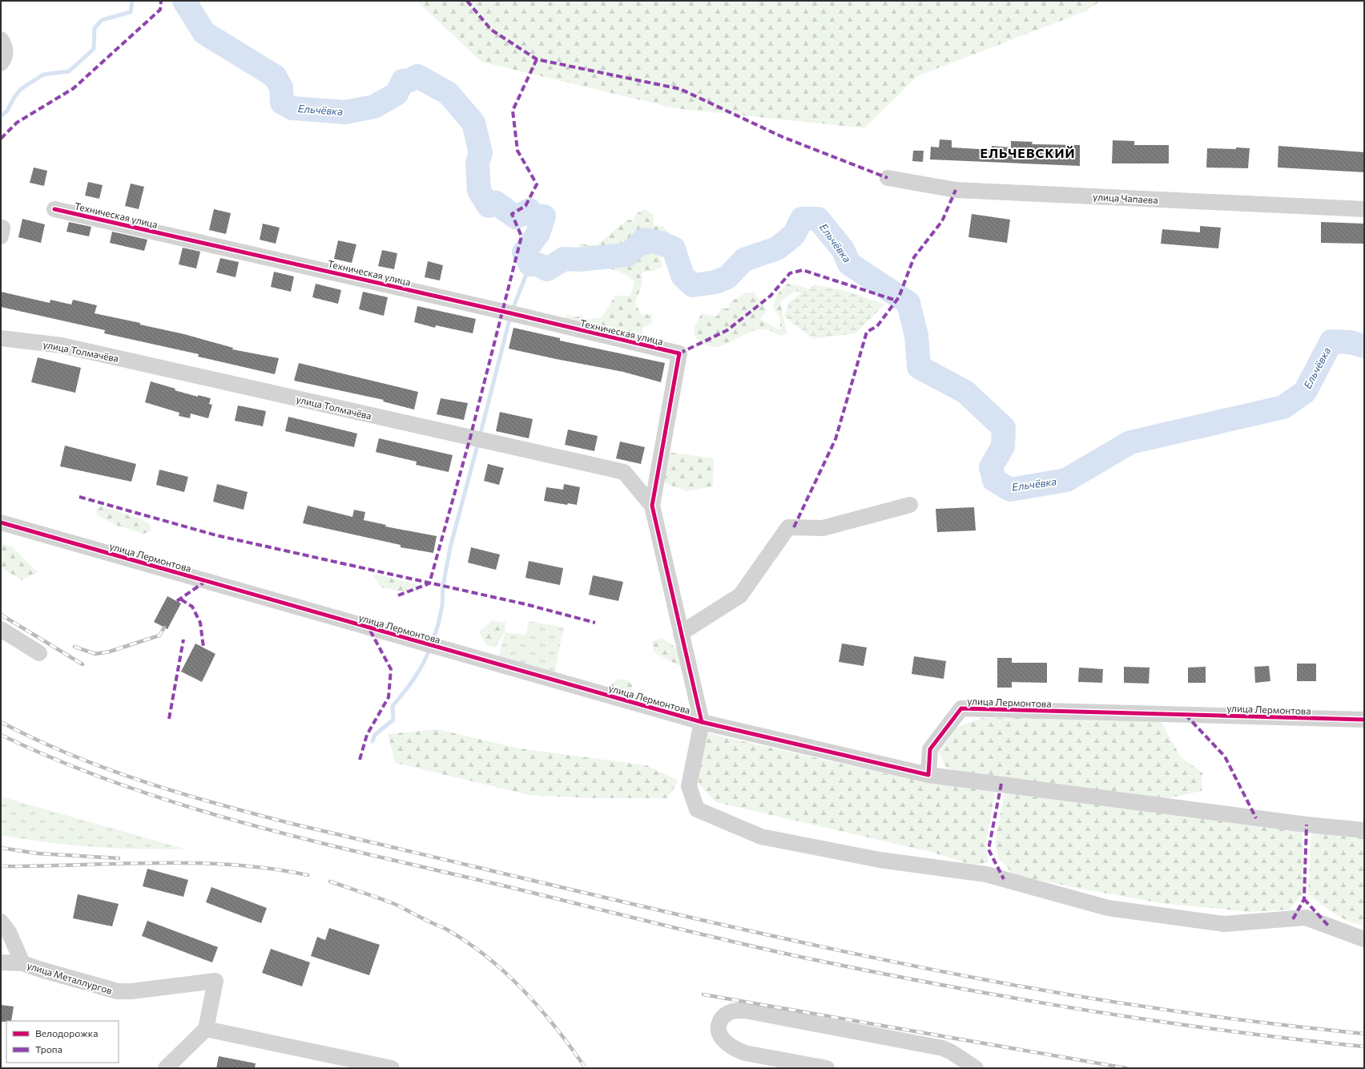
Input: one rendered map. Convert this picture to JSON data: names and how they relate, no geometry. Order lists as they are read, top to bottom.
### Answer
{
  "streets": {
    "street": [
      "улица Чапаева",
      "Техническая улица",
      "улица Толмачёва",
      "улица Лермонтова",
      "улица Металлургов"
    ]
  },
  "crossings": [
    ["Техническая улица", "улица Толмачёва"]
  ],
  "districts": ["ЕЛЬЧЕВСКИЙ"],
  "water": ["Ельчёвка"],
  "legend": ["Велодорожка", "Тропа"]
}
